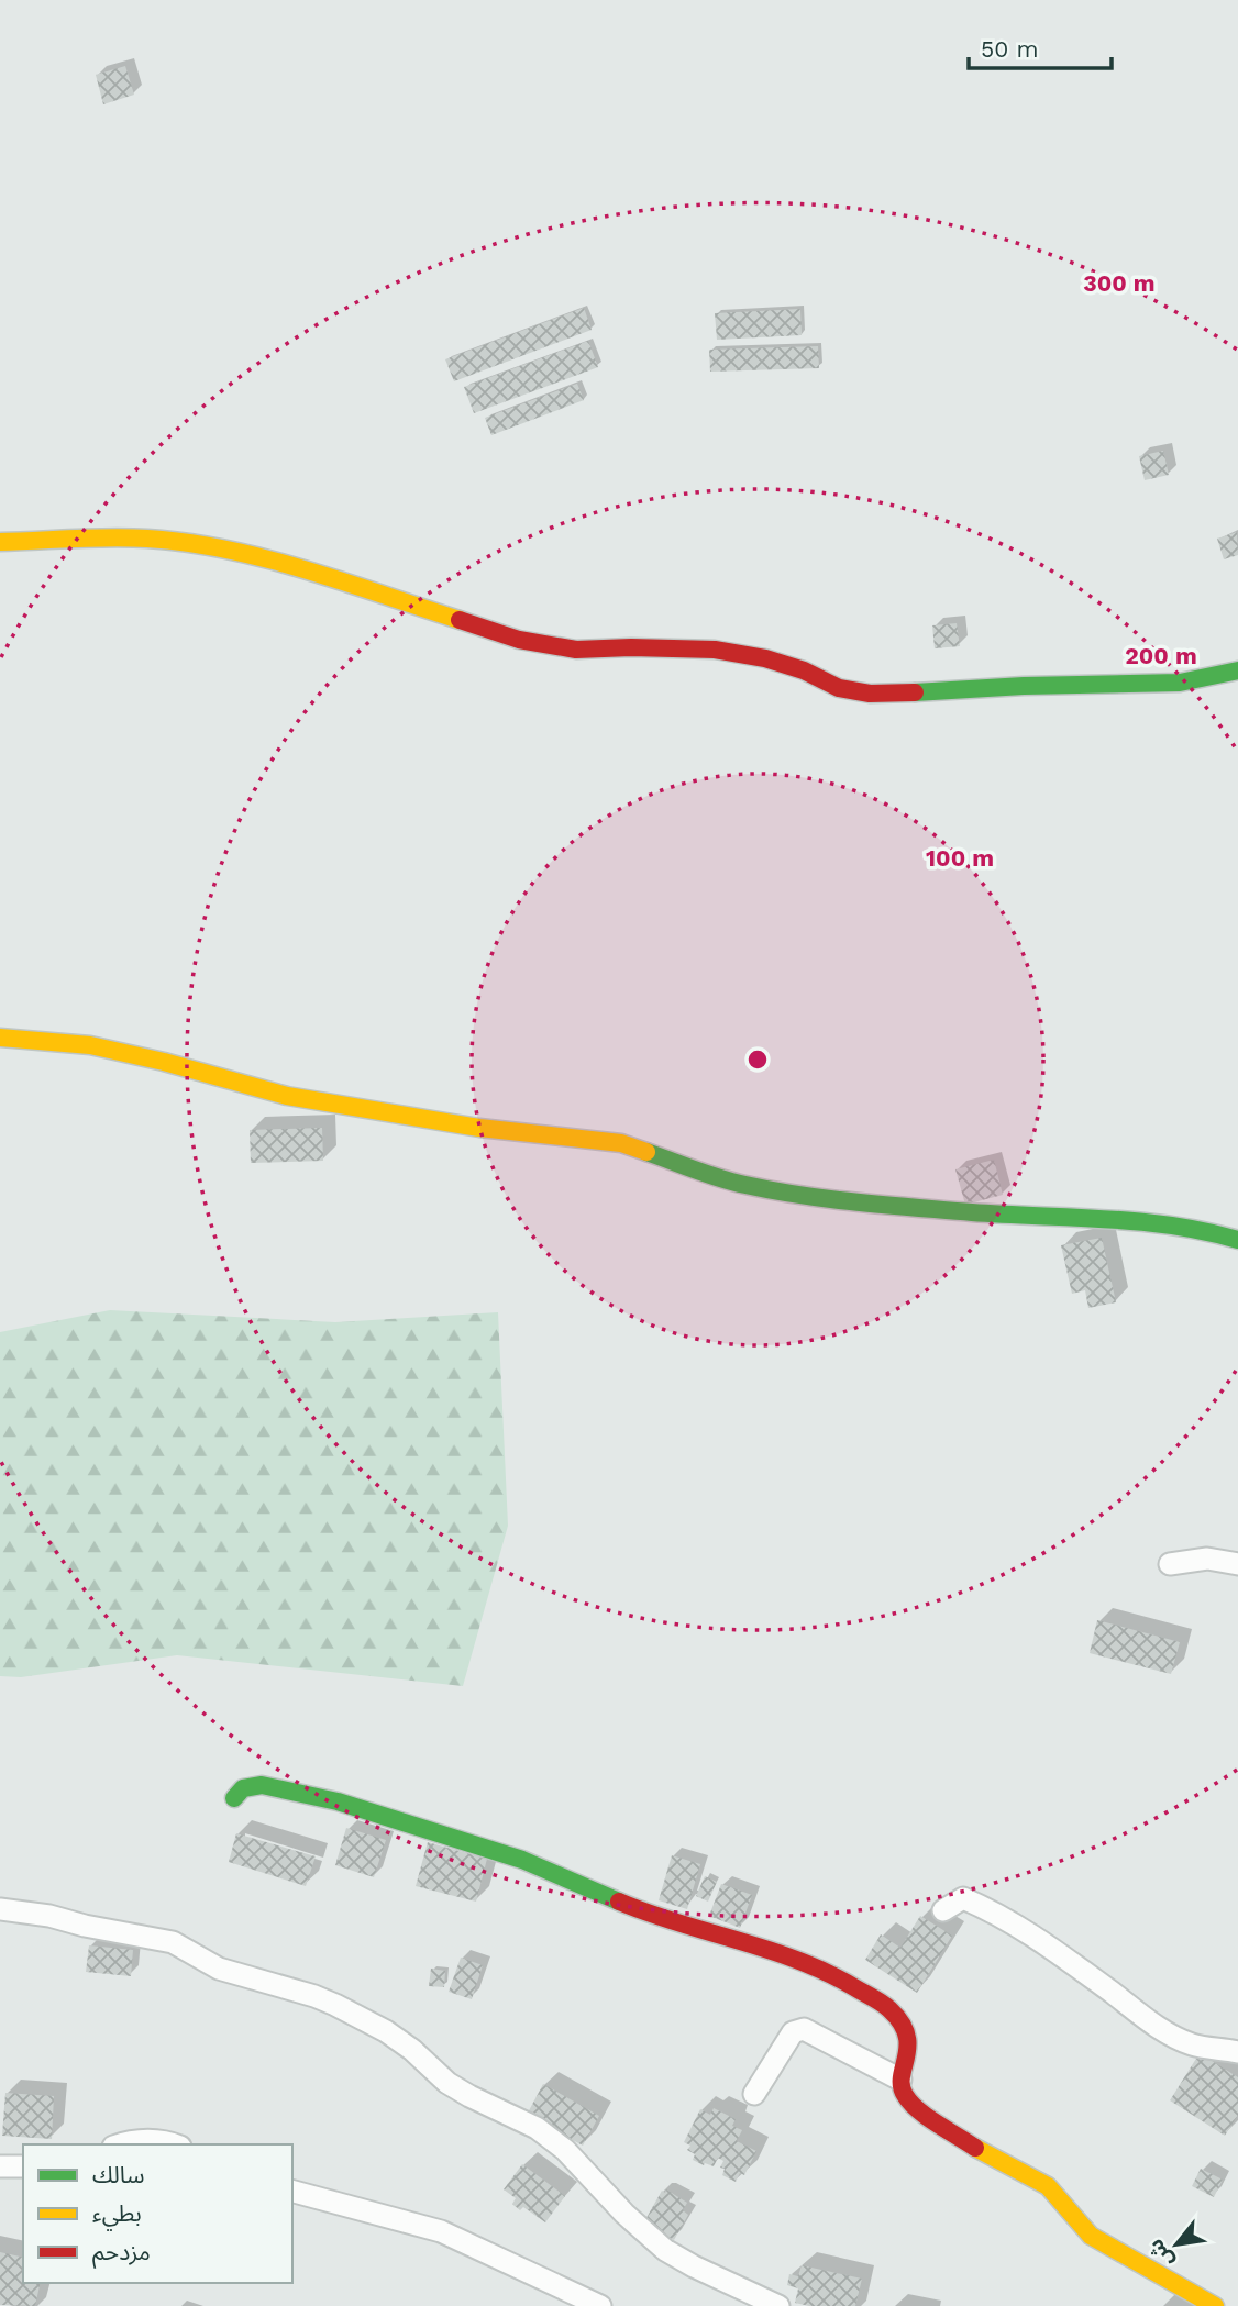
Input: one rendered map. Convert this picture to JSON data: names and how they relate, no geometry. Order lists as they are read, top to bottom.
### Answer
{
  "legend": ["سالك", "بطيء", "مزدحم"],
  "scale_bar": "50 m",
  "north": "bottom left",
  "rings": ["300 m", "200 m", "100 m"]
}
